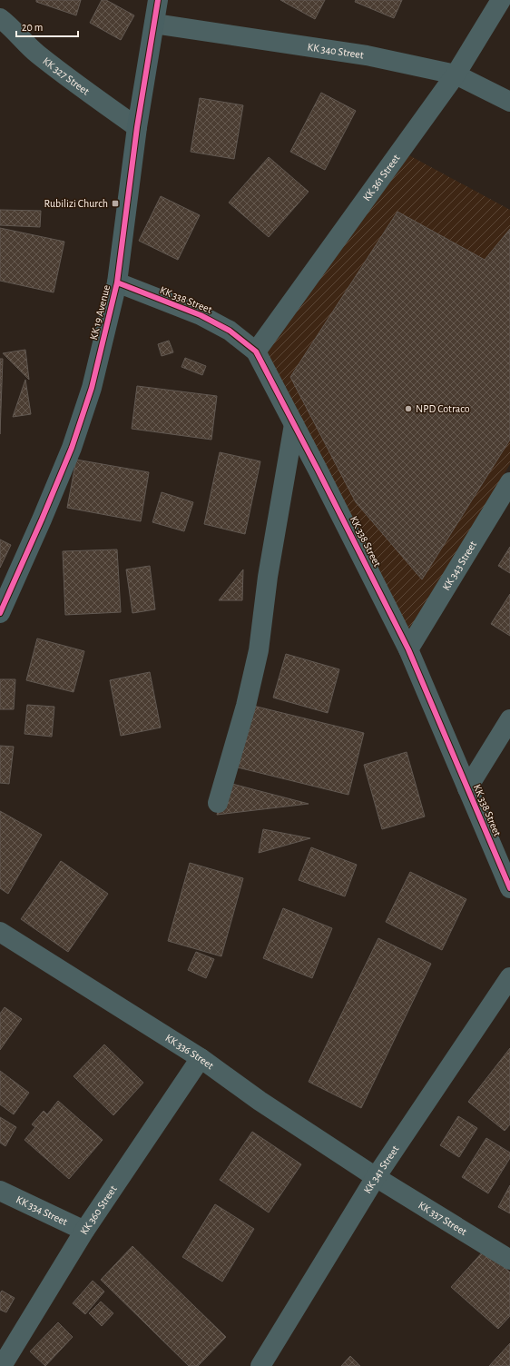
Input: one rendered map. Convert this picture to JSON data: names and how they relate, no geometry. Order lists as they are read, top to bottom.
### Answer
{
  "streets": {
    "street": [
      "KK 340 Street",
      "KK 327 Street",
      "KK 361 Street",
      "KK 338 Street",
      "KK 19 Avenue",
      "KK 343 Street",
      "KK 336 Street",
      "KK 341 Street",
      "KK 360 Street",
      "KK 334 Street",
      "KK 337 Street"
    ]
  },
  "crossings": [
    ["KK 340 Street", "KK 361 Street"],
    ["KK 340 Street", "KK 19 Avenue"],
    ["KK 327 Street", "KK 19 Avenue"],
    ["KK 361 Street", "KK 338 Street"],
    ["KK 338 Street", "KK 19 Avenue"],
    ["KK 338 Street", "KK 343 Street"],
    ["KK 336 Street", "KK 341 Street"],
    ["KK 336 Street", "KK 360 Street"],
    ["KK 336 Street", "KK 337 Street"],
    ["KK 341 Street", "KK 337 Street"],
    ["KK 360 Street", "KK 334 Street"]
  ],
  "places": {
    "transit": ["Rubilizi Church"],
    "other": ["NPD Cotraco"]
  },
  "scale_bar": "20 m"
}
